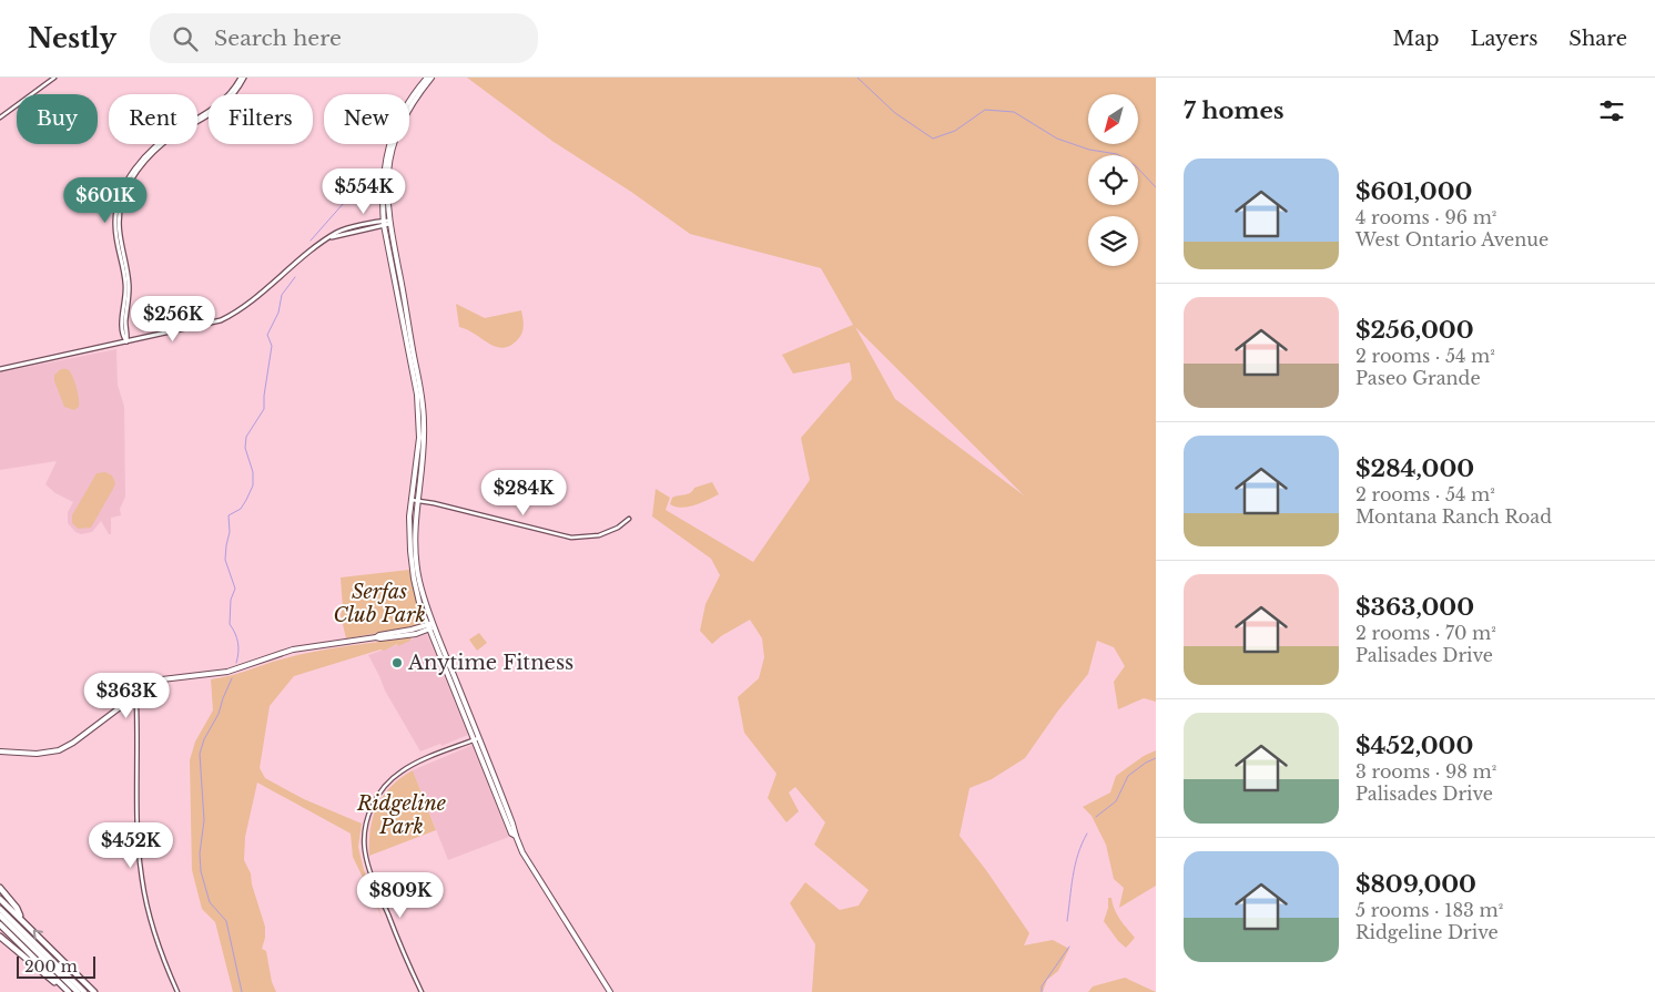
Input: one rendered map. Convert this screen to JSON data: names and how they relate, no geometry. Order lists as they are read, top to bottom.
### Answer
{
  "parks": ["Serfas Club Park", "Ridgeline Park"],
  "places": ["Anytime Fitness"],
  "scale_bar": "200 m",
  "north": "bottom left",
  "page": {
    "header": "Nestly",
    "search": "Search here",
    "nav": ["Map", "Layers", "Share"],
    "heading": "7 homes",
    "chip": [
      "Buy",
      "Rent",
      "Filters",
      "New"
    ],
    "list": [
      {
        "name": "$601,000",
        "note": "4 rooms · 96 m² · West Ontario Avenue"
      },
      {
        "name": "$256,000",
        "note": "2 rooms · 54 m² · Paseo Grande"
      },
      {
        "name": "$284,000",
        "note": "2 rooms · 54 m² · Montana Ranch Road"
      },
      {
        "name": "$363,000",
        "note": "2 rooms · 70 m² · Palisades Drive"
      },
      {
        "name": "$452,000",
        "note": "3 rooms · 98 m² · Palisades Drive"
      },
      {
        "name": "$809,000",
        "note": "5 rooms · 183 m² · Ridgeline Drive"
      }
    ],
    "price": [
      "$554K",
      "$601K",
      "$256K",
      "$284K",
      "$363K",
      "$452K",
      "$809K"
    ],
    "scale": "200 m"
  }
}
